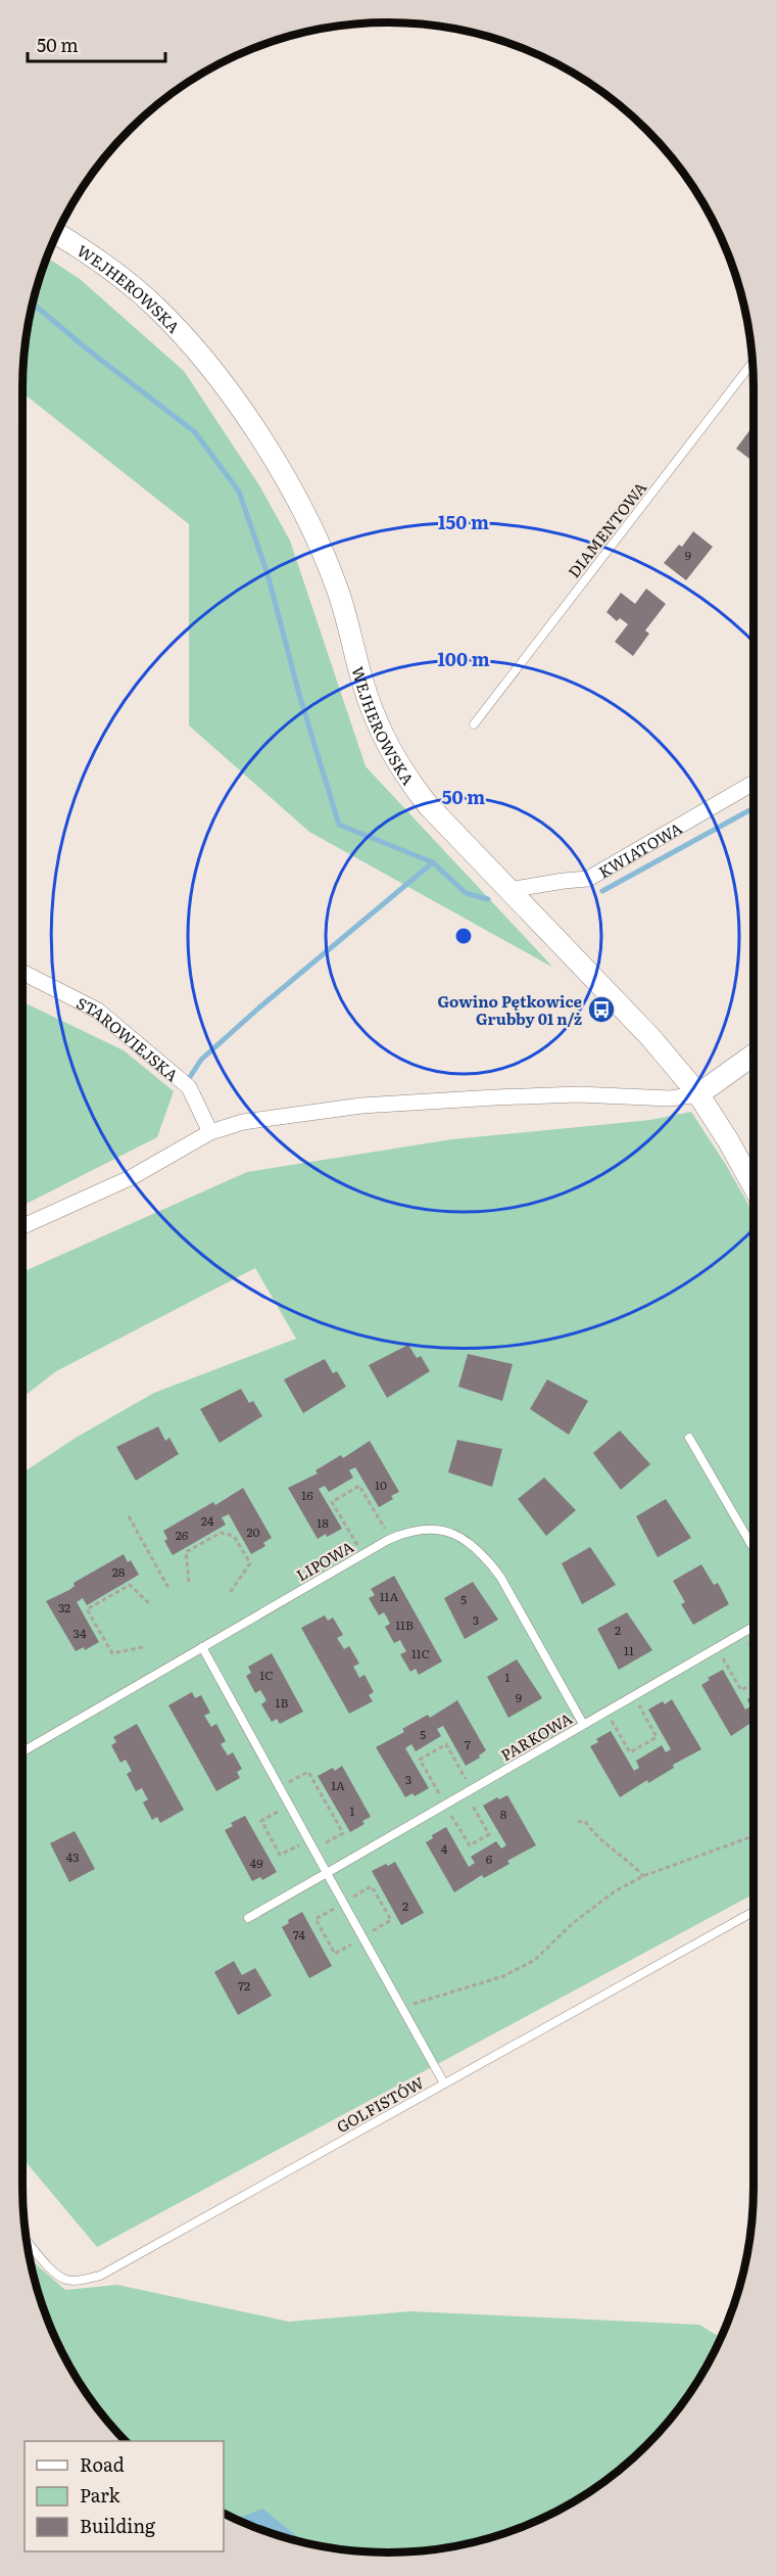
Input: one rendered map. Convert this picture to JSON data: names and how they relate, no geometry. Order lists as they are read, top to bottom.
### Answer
{
  "streets": {
    "street": ["WEJHEROWSKA", "KWIATOWA", "STAROWIEJSKA"],
    "lane": [
      "DIAMENTOWA",
      "LIPOWA",
      "PARKOWA",
      "GOLFISTÓW"
    ]
  },
  "crossings": [
    ["WEJHEROWSKA", "KWIATOWA"],
    ["LIPOWA", "PARKOWA"]
  ],
  "places": {
    "bus stop": ["Gowino Pętkowice Grubby 01 n/ż"]
  },
  "house_numbers": [
    "9",
    "10",
    "16",
    "24",
    "18",
    "20",
    "26",
    "28",
    "11A",
    "5",
    "32",
    "3",
    "11B",
    "2",
    "34",
    "11",
    "11C",
    "1C",
    "1",
    "9",
    "1B",
    "5",
    "7",
    "3",
    "1A",
    "1",
    "8",
    "4",
    "43",
    "6",
    "49",
    "2",
    "74",
    "72"
  ],
  "legend": ["Road", "Park", "Building"],
  "scale_bar": "50 m",
  "rings": ["150 m", "100 m", "50 m"]
}
